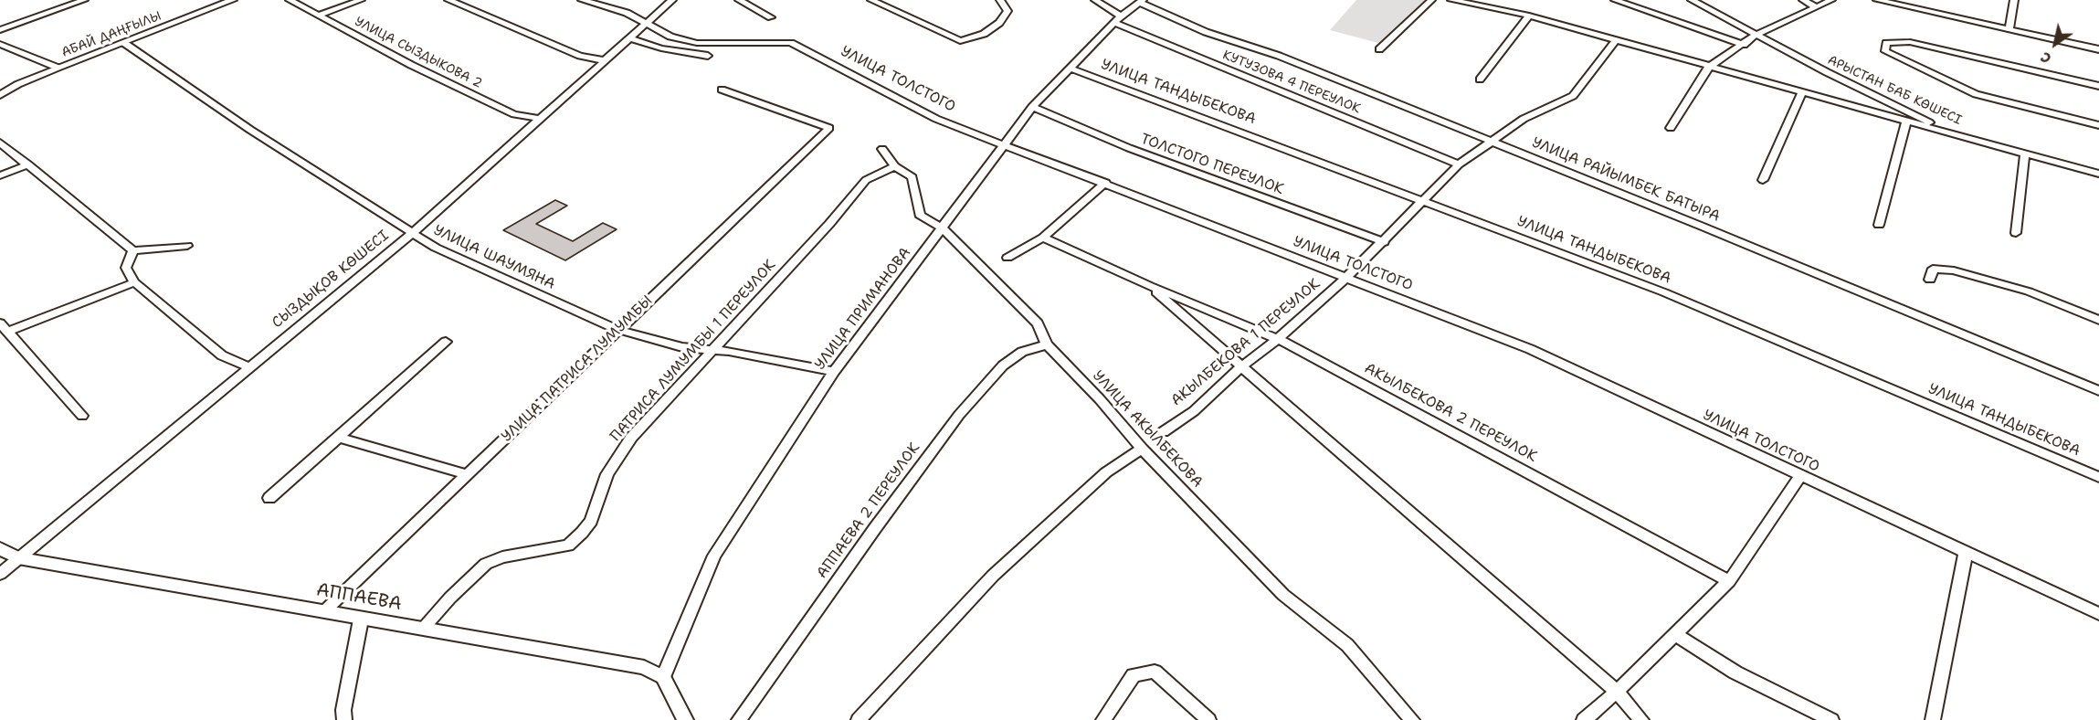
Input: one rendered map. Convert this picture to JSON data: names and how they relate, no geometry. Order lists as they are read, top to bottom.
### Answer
{
  "streets": {
    "street": [
      "АБАЙ ДАҢҒЫЛЫ",
      "УЛИЦА СЫЗДЫКОВА 2",
      "УЛИЦА ТОЛСТОГО",
      "КУТУЗОВА 4 ПЕРЕУЛОК",
      "АРЫСТАН БАБ КӨШЕСІ",
      "УЛИЦА ТАНДЫБЕКОВА",
      "ТОЛСТОГО ПЕРЕУЛОК",
      "УЛИЦА РАЙЫМБЕК БАТЫРА",
      "УЛИЦА ШАУМЯНА",
      "СЫЗДЫҚОВ КӨШЕСІ",
      "УЛИЦА ПРИМАНОВА",
      "АКЫЛБЕКОВА 1 ПЕРЕУЛОК",
      "ПАТРИСА ЛУМУМБЫ 1 ПЕРЕУЛОК",
      "УЛИЦА ПАТРИСА ЛУМУМБЫ",
      "АКЫЛБЕКОВА 2 ПЕРЕУЛОК",
      "УЛИЦА АКЫЛБЕКОВА",
      "АППАЕВА 2 ПЕРЕУЛОК",
      "АППАЕВА"
    ]
  },
  "crossings": [
    ["АБАЙ ДАҢҒЫЛЫ", "УЛИЦА ШАУМЯНА"],
    ["УЛИЦА СЫЗДЫКОВА 2", "СЫЗДЫҚОВ КӨШЕСІ"],
    ["УЛИЦА ТОЛСТОГО", "СЫЗДЫҚОВ КӨШЕСІ"],
    ["УЛИЦА ТОЛСТОГО", "УЛИЦА ПРИМАНОВА"],
    ["УЛИЦА ТОЛСТОГО", "АКЫЛБЕКОВА 1 ПЕРЕУЛОК"],
    ["КУТУЗОВА 4 ПЕРЕУЛОК", "УЛИЦА ПРИМАНОВА"],
    ["КУТУЗОВА 4 ПЕРЕУЛОК", "АКЫЛБЕКОВА 1 ПЕРЕУЛОК"],
    ["УЛИЦА ТАНДЫБЕКОВА", "УЛИЦА ПРИМАНОВА"],
    ["УЛИЦА ТАНДЫБЕКОВА", "АКЫЛБЕКОВА 1 ПЕРЕУЛОК"],
    ["ТОЛСТОГО ПЕРЕУЛОК", "УЛИЦА ПРИМАНОВА"],
    ["ТОЛСТОГО ПЕРЕУЛОК", "АКЫЛБЕКОВА 1 ПЕРЕУЛОК"],
    ["УЛИЦА РАЙЫМБЕК БАТЫРА", "УЛИЦА ПРИМАНОВА"],
    ["УЛИЦА РАЙЫМБЕК БАТЫРА", "АКЫЛБЕКОВА 1 ПЕРЕУЛОК"],
    ["УЛИЦА ШАУМЯНА", "СЫЗДЫҚОВ КӨШЕСІ"],
    ["УЛИЦА ШАУМЯНА", "УЛИЦА ПРИМАНОВА"],
    ["УЛИЦА ШАУМЯНА", "ПАТРИСА ЛУМУМБЫ 1 ПЕРЕУЛОК"],
    ["УЛИЦА ШАУМЯНА", "УЛИЦА ПАТРИСА ЛУМУМБЫ"],
    ["СЫЗДЫҚОВ КӨШЕСІ", "АППАЕВА"],
    ["УЛИЦА ПРИМАНОВА", "УЛИЦА АКЫЛБЕКОВА"],
    ["УЛИЦА ПРИМАНОВА", "АППАЕВА"],
    ["АКЫЛБЕКОВА 1 ПЕРЕУЛОК", "АКЫЛБЕКОВА 2 ПЕРЕУЛОК"],
    ["ПАТРИСА ЛУМУМБЫ 1 ПЕРЕУЛОК", "УЛИЦА АКЫЛБЕКОВА"],
    ["ПАТРИСА ЛУМУМБЫ 1 ПЕРЕУЛОК", "АППАЕВА"],
    ["УЛИЦА ПАТРИСА ЛУМУМБЫ", "АППАЕВА"],
    ["УЛИЦА АКЫЛБЕКОВА", "АППАЕВА 2 ПЕРЕУЛОК"]
  ],
  "north": "bottom left"
}
